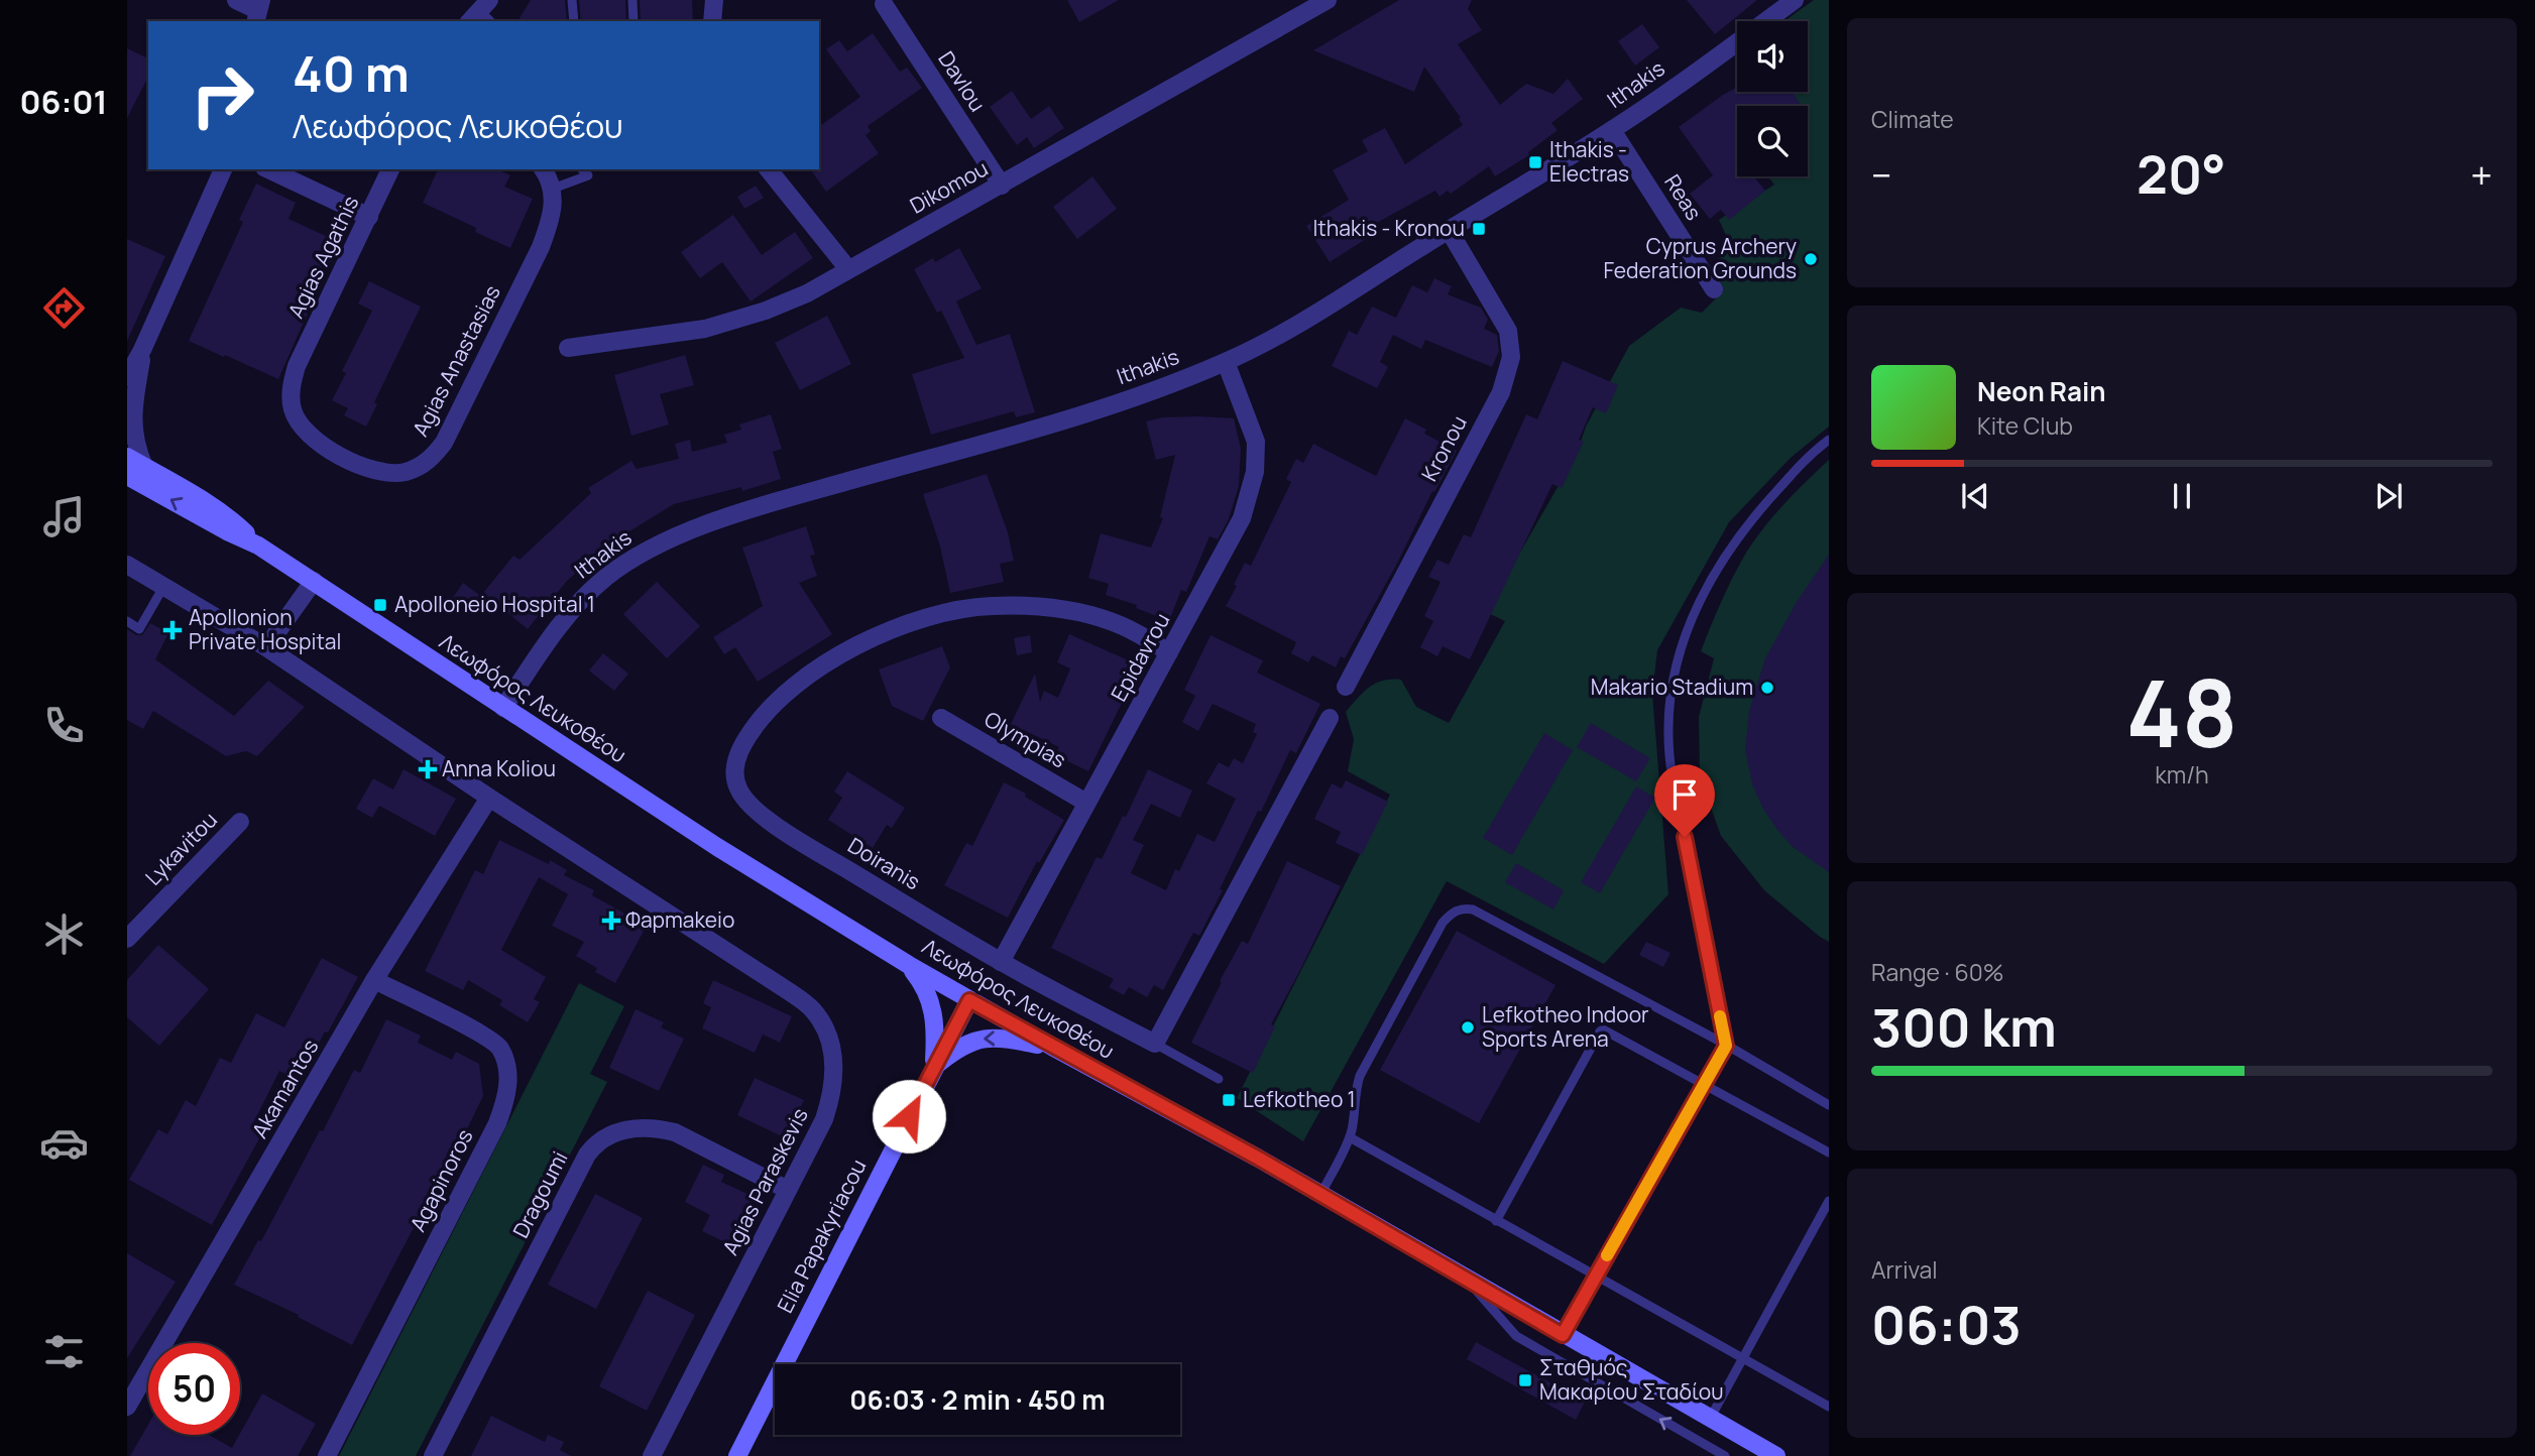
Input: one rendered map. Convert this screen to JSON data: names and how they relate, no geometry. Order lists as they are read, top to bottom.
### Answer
{
  "streets": {
    "main road": ["Λεωφόρος Λευκοθέου", "Elia Papakyriacou"],
    "street": [
      "Davlou",
      "Ithakis",
      "Dikomou",
      "Reas",
      "Agias Agathis",
      "Agias Anastasias",
      "Kronou",
      "Epidavrou",
      "Olympias",
      "Lykavitou",
      "Doiranis",
      "Akamantos",
      "Agapinoros",
      "Agias Paraskevis",
      "Dragoumi"
    ]
  },
  "crossings": [
    ["Davlou", "Dikomou"],
    ["Ithakis", "Reas"],
    ["Ithakis", "Kronou"],
    ["Ithakis", "Epidavrou"],
    ["Ithakis", "Λεωφόρος Λευκοθέου"],
    ["Agias Agathis", "Agias Anastasias"],
    ["Epidavrou", "Olympias"],
    ["Epidavrou", "Doiranis"],
    ["Λεωφόρος Λευκοθέου", "Elia Papakyriacou"],
    ["Akamantos", "Agapinoros"],
    ["Akamantos", "Agias Paraskevis"],
    ["Agias Paraskevis", "Dragoumi"]
  ],
  "places": {
    "transit": [
      "Ithakis - Electras",
      "Ithakis - Kronou",
      "Apolloneio Hospital 1",
      "Lefkotheo 1",
      "Σταθμός Μακαρίου Σταδίου"
    ],
    "other": ["Cyprus Archery Federation Grounds", "Makario Stadium", "Lefkotheo Indoor Sports Arena"],
    "health": ["Apollonion Private Hospital", "Anna Koliou", "Φapmakeio"]
  },
  "page": {
    "tabs": "06:01",
    "tile": [
      "Climate",
      ["48", "km/h"],
      ["Range · 60%", "300 km"],
      ["Arrival", "06:03"]
    ],
    "turn": ["40 m", "Λεωφόρος Λευκοθέου"],
    "heat": ["−", "20°", "+"],
    "song": ["Neon Rain", "Kite Club"],
    "limit": "50",
    "trip": "06:03 · 2 min · 450 m"
  }
}
